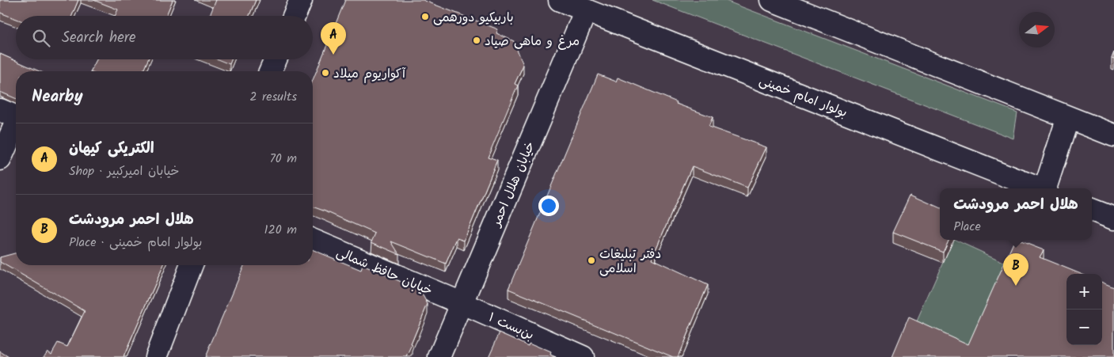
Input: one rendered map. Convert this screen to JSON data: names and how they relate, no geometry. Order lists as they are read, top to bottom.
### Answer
{
  "streets": {
    "main road": [
      "بولوار امام خمینی",
      "خیابان هلال احمر",
      "خیابان حافظ شمالی",
      "بن‌بست ۱"
    ]
  },
  "crossings": [
    ["بولوار امام خمینی", "خیابان هلال احمر"],
    ["خیابان هلال احمر", "خیابان حافظ شمالی"],
    ["خیابان هلال احمر", "بن‌بست ۱"],
    ["خیابان حافظ شمالی", "بن‌بست ۱"]
  ],
  "places": [
    "باربیکیو دورهمی",
    "مرغ و ماهی صیاد",
    "آکواریوم میلاد",
    "دفتر تبلیغات اسلامی"
  ],
  "north": "right",
  "page": {
    "search": "Search here",
    "pins": ["A", "B"],
    "heading": ["Nearby", "2 results"],
    "list": [
      {
        "mark": "A",
        "name": "الکتریکی کیهان",
        "note": "Shop · خیابان امیرکبیر",
        "value": "70 m"
      },
      {
        "mark": "B",
        "name": "هلال احمر مرودشت",
        "note": "Place · بولوار امام خمینی",
        "value": "120 m"
      }
    ],
    "popup": ["هلال احمر مرودشت", "Place"],
    "map_buttons": ["+", "−"]
  }
}
